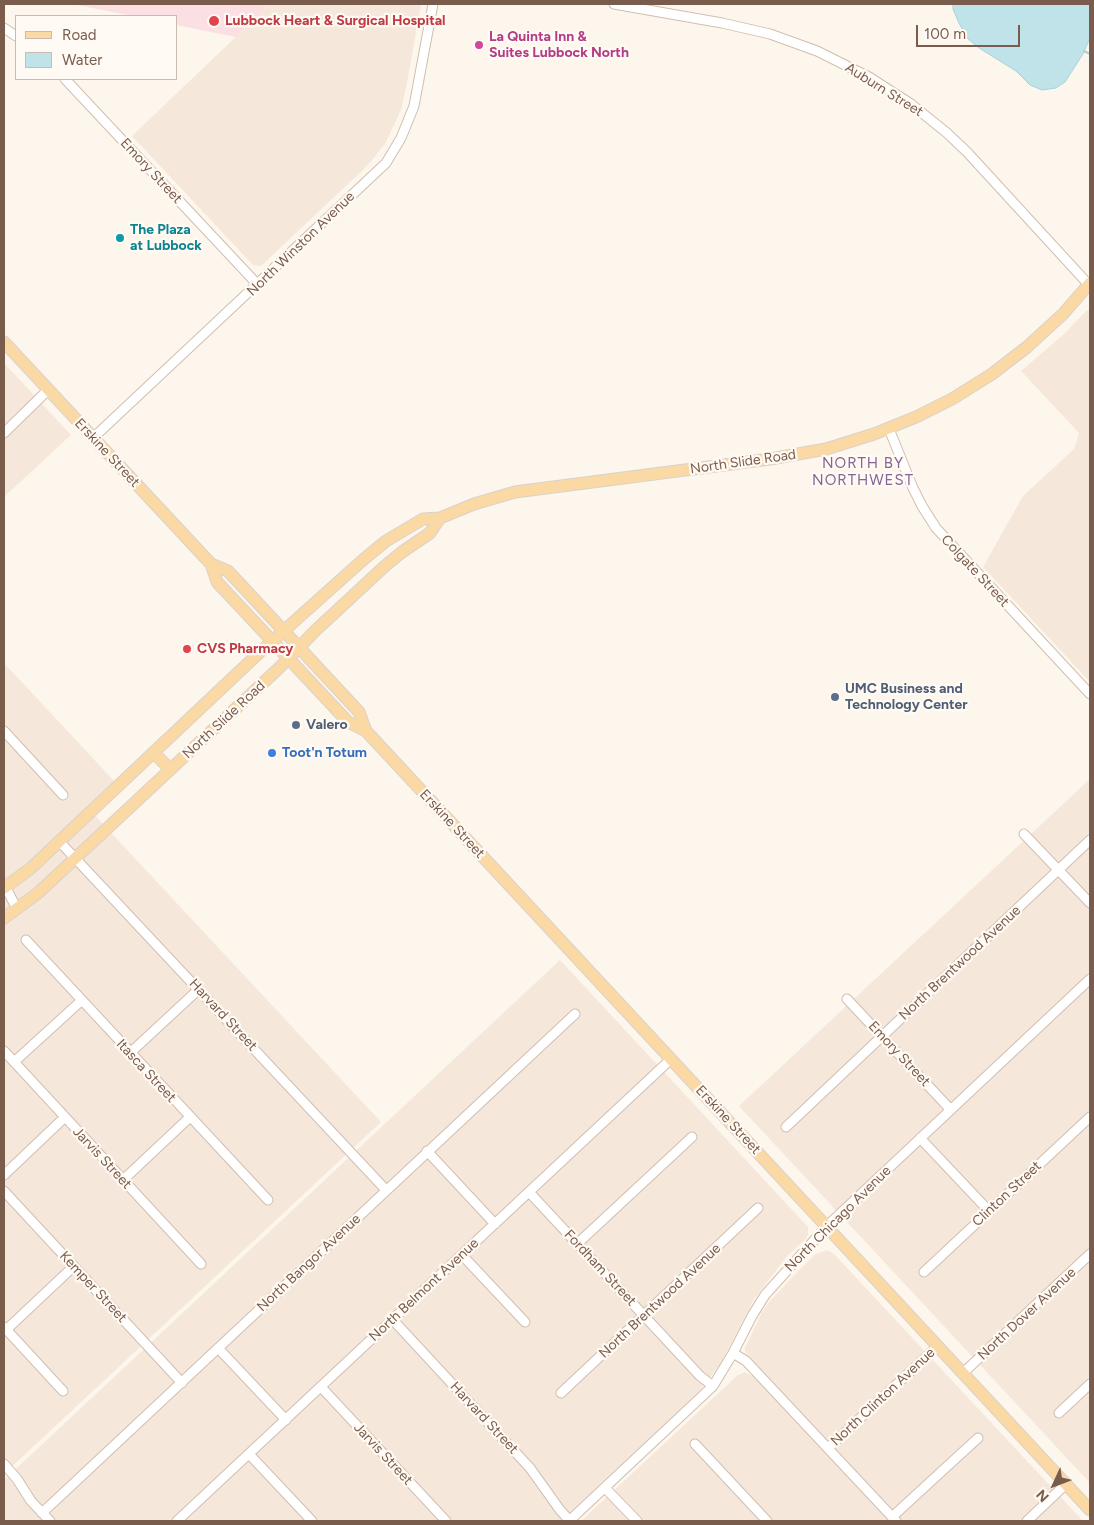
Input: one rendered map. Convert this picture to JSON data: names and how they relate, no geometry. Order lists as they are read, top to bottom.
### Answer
{
  "streets": {
    "main road": ["Erskine Street", "North Slide Road"],
    "street": [
      "Auburn Street",
      "Emory Street",
      "North Winston Avenue",
      "Colgate Street",
      "North Brentwood Avenue",
      "Harvard Street",
      "Itasca Street",
      "Jarvis Street",
      "Clinton Street",
      "North Chicago Avenue",
      "North Bangor Avenue",
      "Fordham Street",
      "Kemper Street",
      "North Belmont Avenue",
      "North Dover Avenue",
      "North Clinton Avenue"
    ]
  },
  "crossings": [
    ["Auburn Street", "North Slide Road"],
    ["Emory Street", "North Winston Avenue"],
    ["Emory Street", "North Brentwood Avenue"],
    ["Emory Street", "North Chicago Avenue"],
    ["North Winston Avenue", "Erskine Street"],
    ["Erskine Street", "North Slide Road"],
    ["Erskine Street", "North Chicago Avenue"],
    ["Erskine Street", "North Belmont Avenue"],
    ["Erskine Street", "North Dover Avenue"],
    ["Erskine Street", "North Clinton Avenue"],
    ["North Slide Road", "Colgate Street"],
    ["North Slide Road", "Harvard Street"],
    ["North Brentwood Avenue", "Fordham Street"],
    ["Harvard Street", "North Chicago Avenue"],
    ["Harvard Street", "North Bangor Avenue"],
    ["Harvard Street", "North Belmont Avenue"],
    ["Jarvis Street", "North Belmont Avenue"],
    ["North Chicago Avenue", "Fordham Street"],
    ["North Bangor Avenue", "Kemper Street"],
    ["Fordham Street", "North Belmont Avenue"]
  ],
  "districts": ["NORTH BY NORTHWEST"],
  "places": [
    "Lubbock Heart & Surgical Hospital",
    "La Quinta Inn & Suites Lubbock North",
    "The Plaza at Lubbock",
    "CVS Pharmacy",
    "UMC Business and Technology Center",
    "Valero",
    "Toot'n Totum"
  ],
  "legend": ["Road", "Water"],
  "scale_bar": "100 m",
  "north": "bottom left"
}
